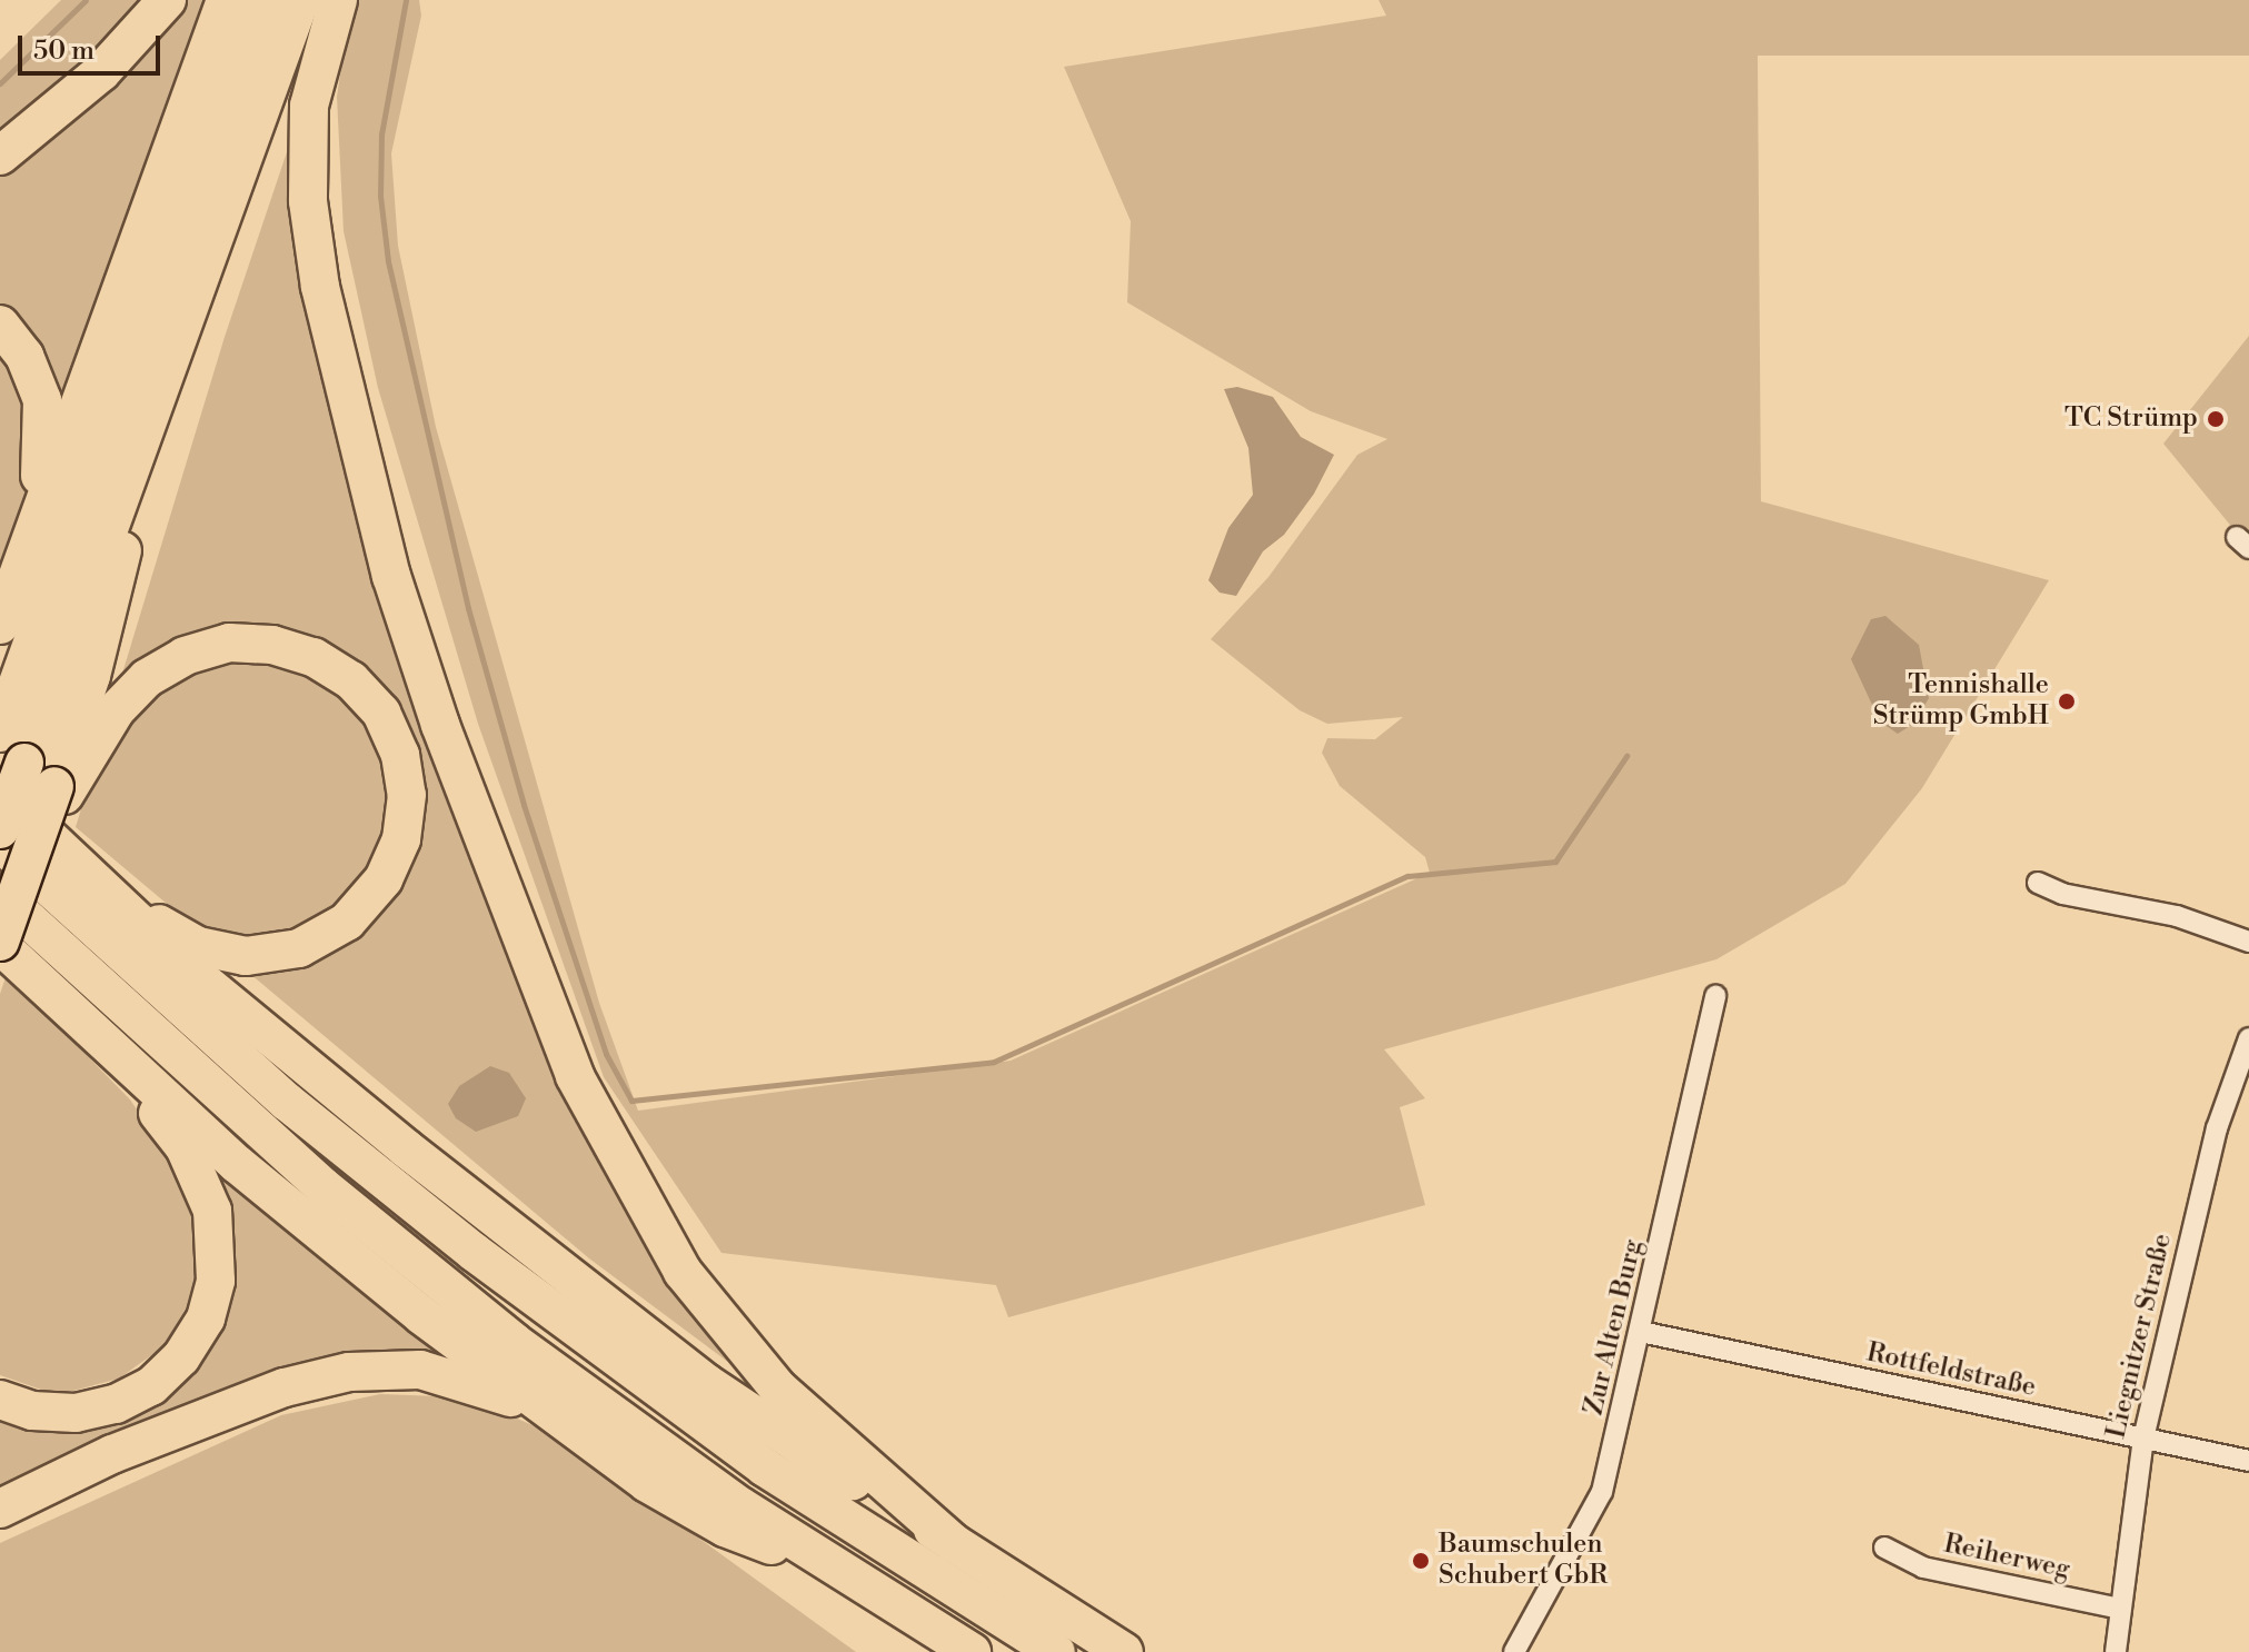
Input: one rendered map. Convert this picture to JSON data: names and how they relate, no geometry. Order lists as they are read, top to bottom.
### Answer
{
  "streets": {
    "street": [
      "Zur Alten Burg",
      "Liegnitzer Straße",
      "Rottfeldstraße",
      "Reiherweg"
    ]
  },
  "crossings": [
    ["Zur Alten Burg", "Rottfeldstraße"],
    ["Liegnitzer Straße", "Rottfeldstraße"],
    ["Liegnitzer Straße", "Reiherweg"]
  ],
  "places": ["TC Strümp", "Tennishalle Strümp GmbH", "Baumschulen Schubert GbR"],
  "scale_bar": "50 m"
}
